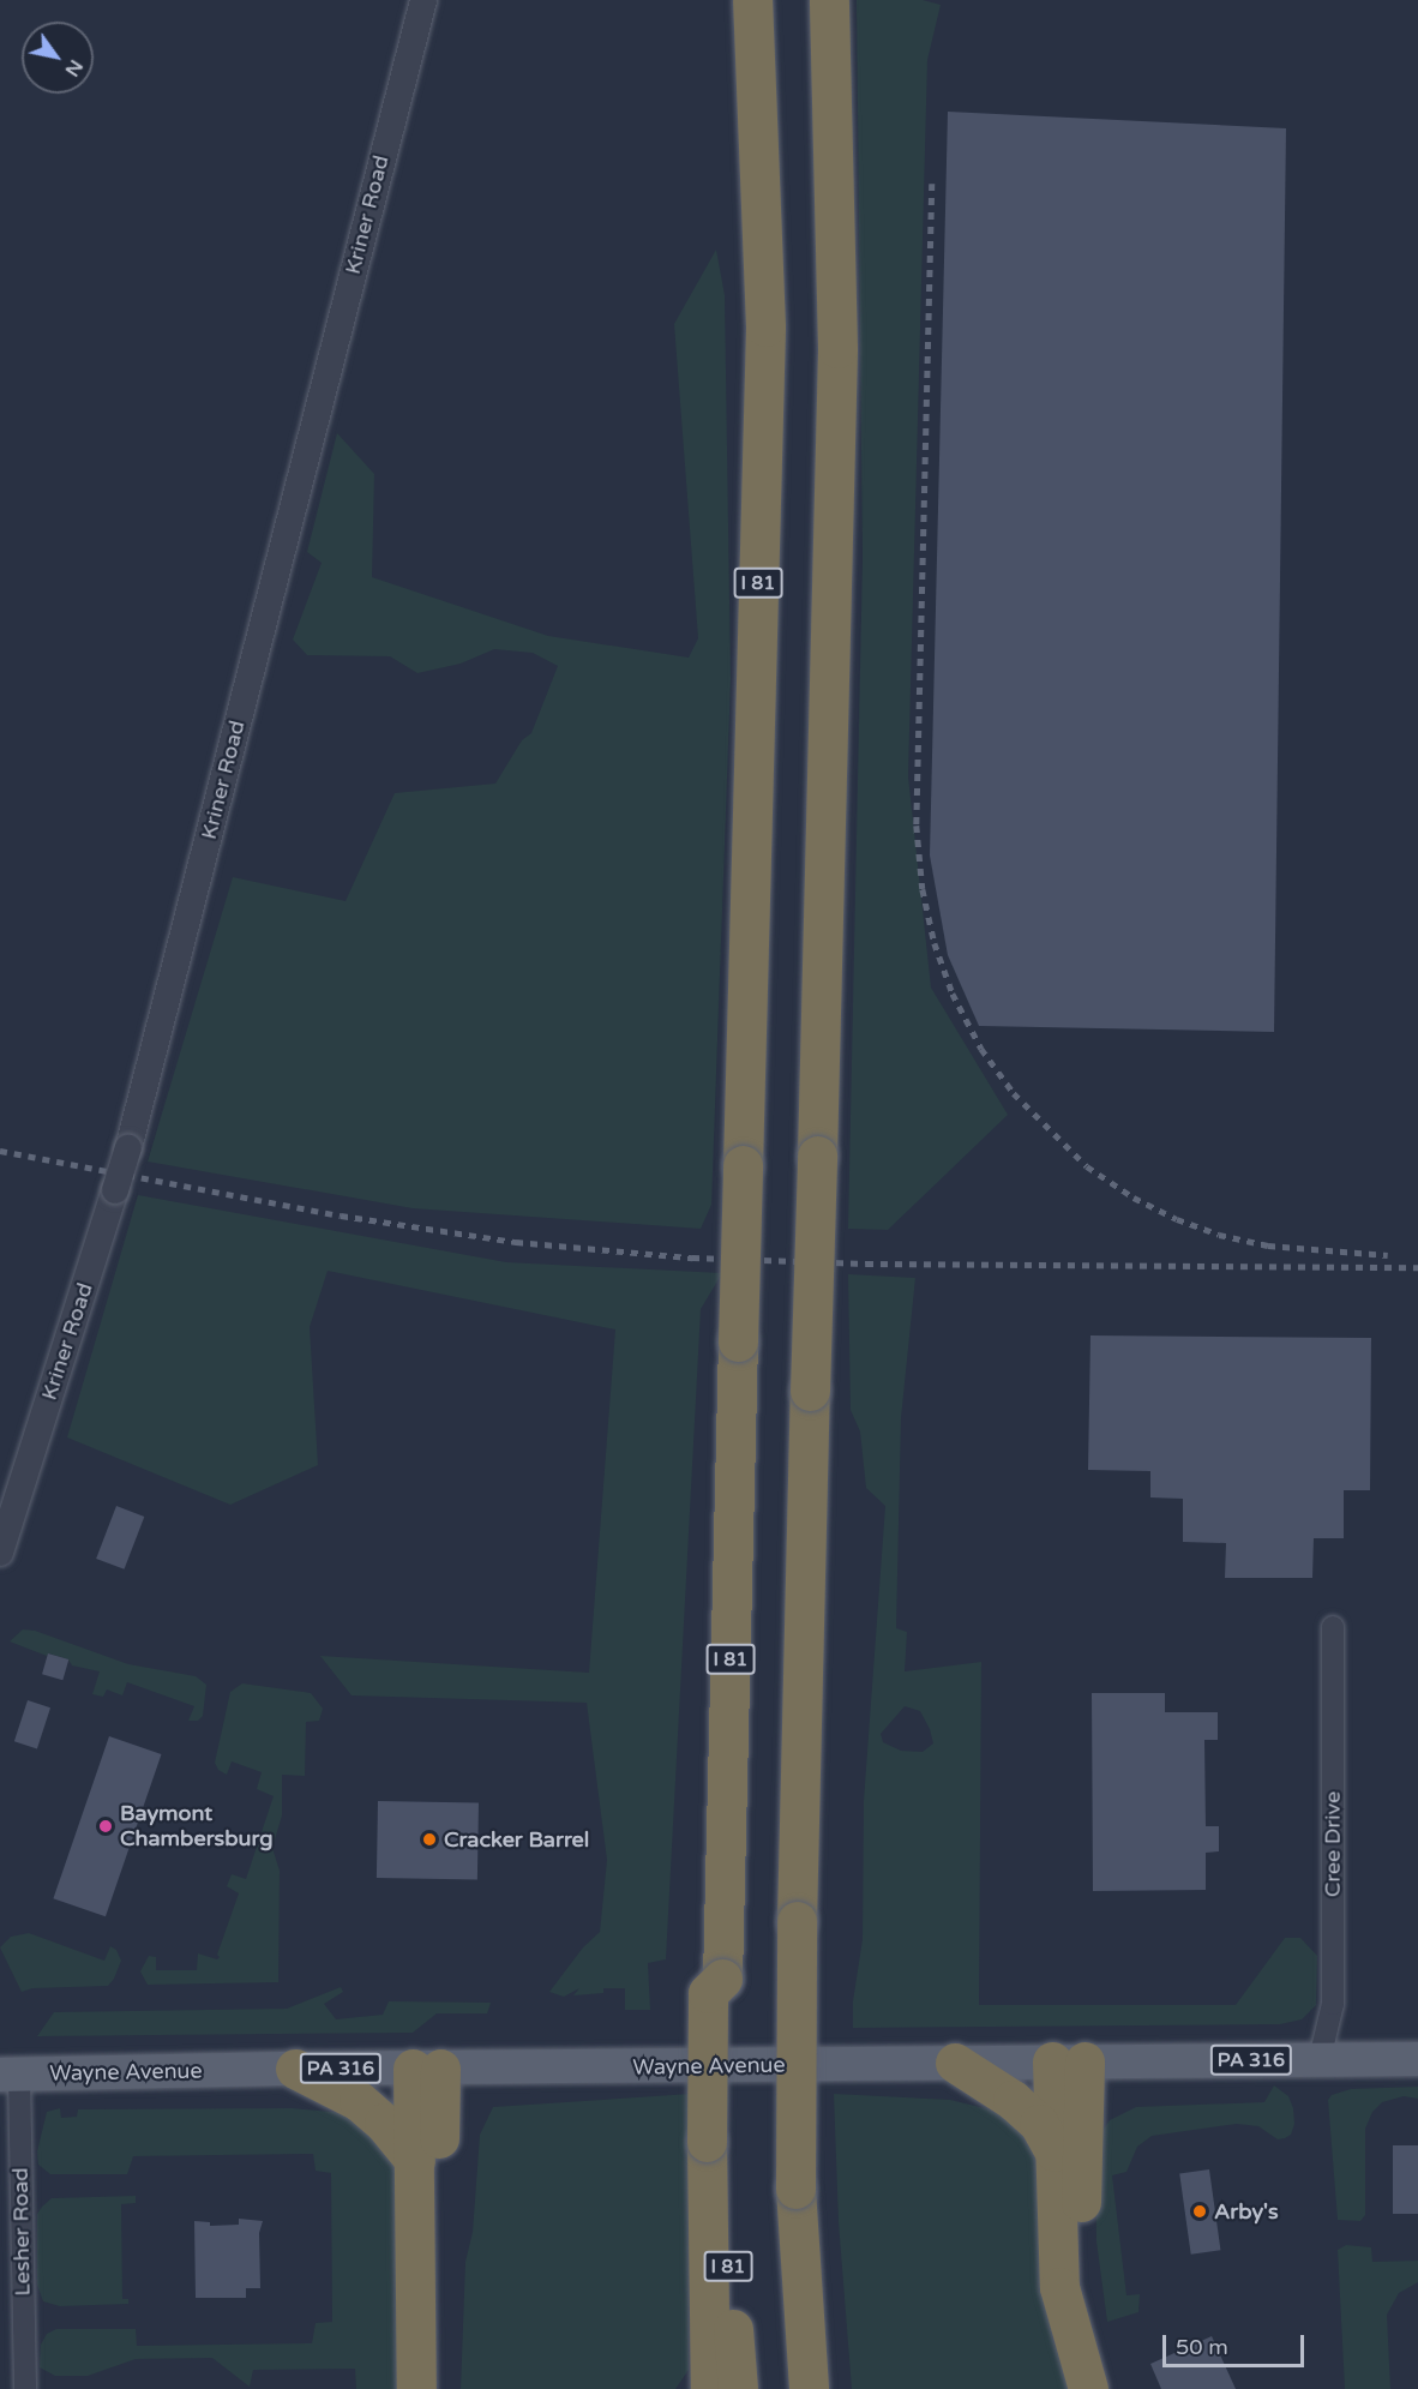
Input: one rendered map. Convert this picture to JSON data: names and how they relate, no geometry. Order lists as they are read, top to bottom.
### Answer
{
  "streets": {
    "highway": ["I 81"],
    "main road": ["PA 316", "Wayne Avenue"],
    "street": ["Kriner Road", "Cree Drive", "Lesher Road"]
  },
  "crossings": [
    ["Cree Drive", "Wayne Avenue"],
    ["Wayne Avenue", "Lesher Road"]
  ],
  "places": ["Baymont Chambersburg", "Cracker Barrel", "Arby's"],
  "scale_bar": "50 m",
  "north": "bottom right"
}
